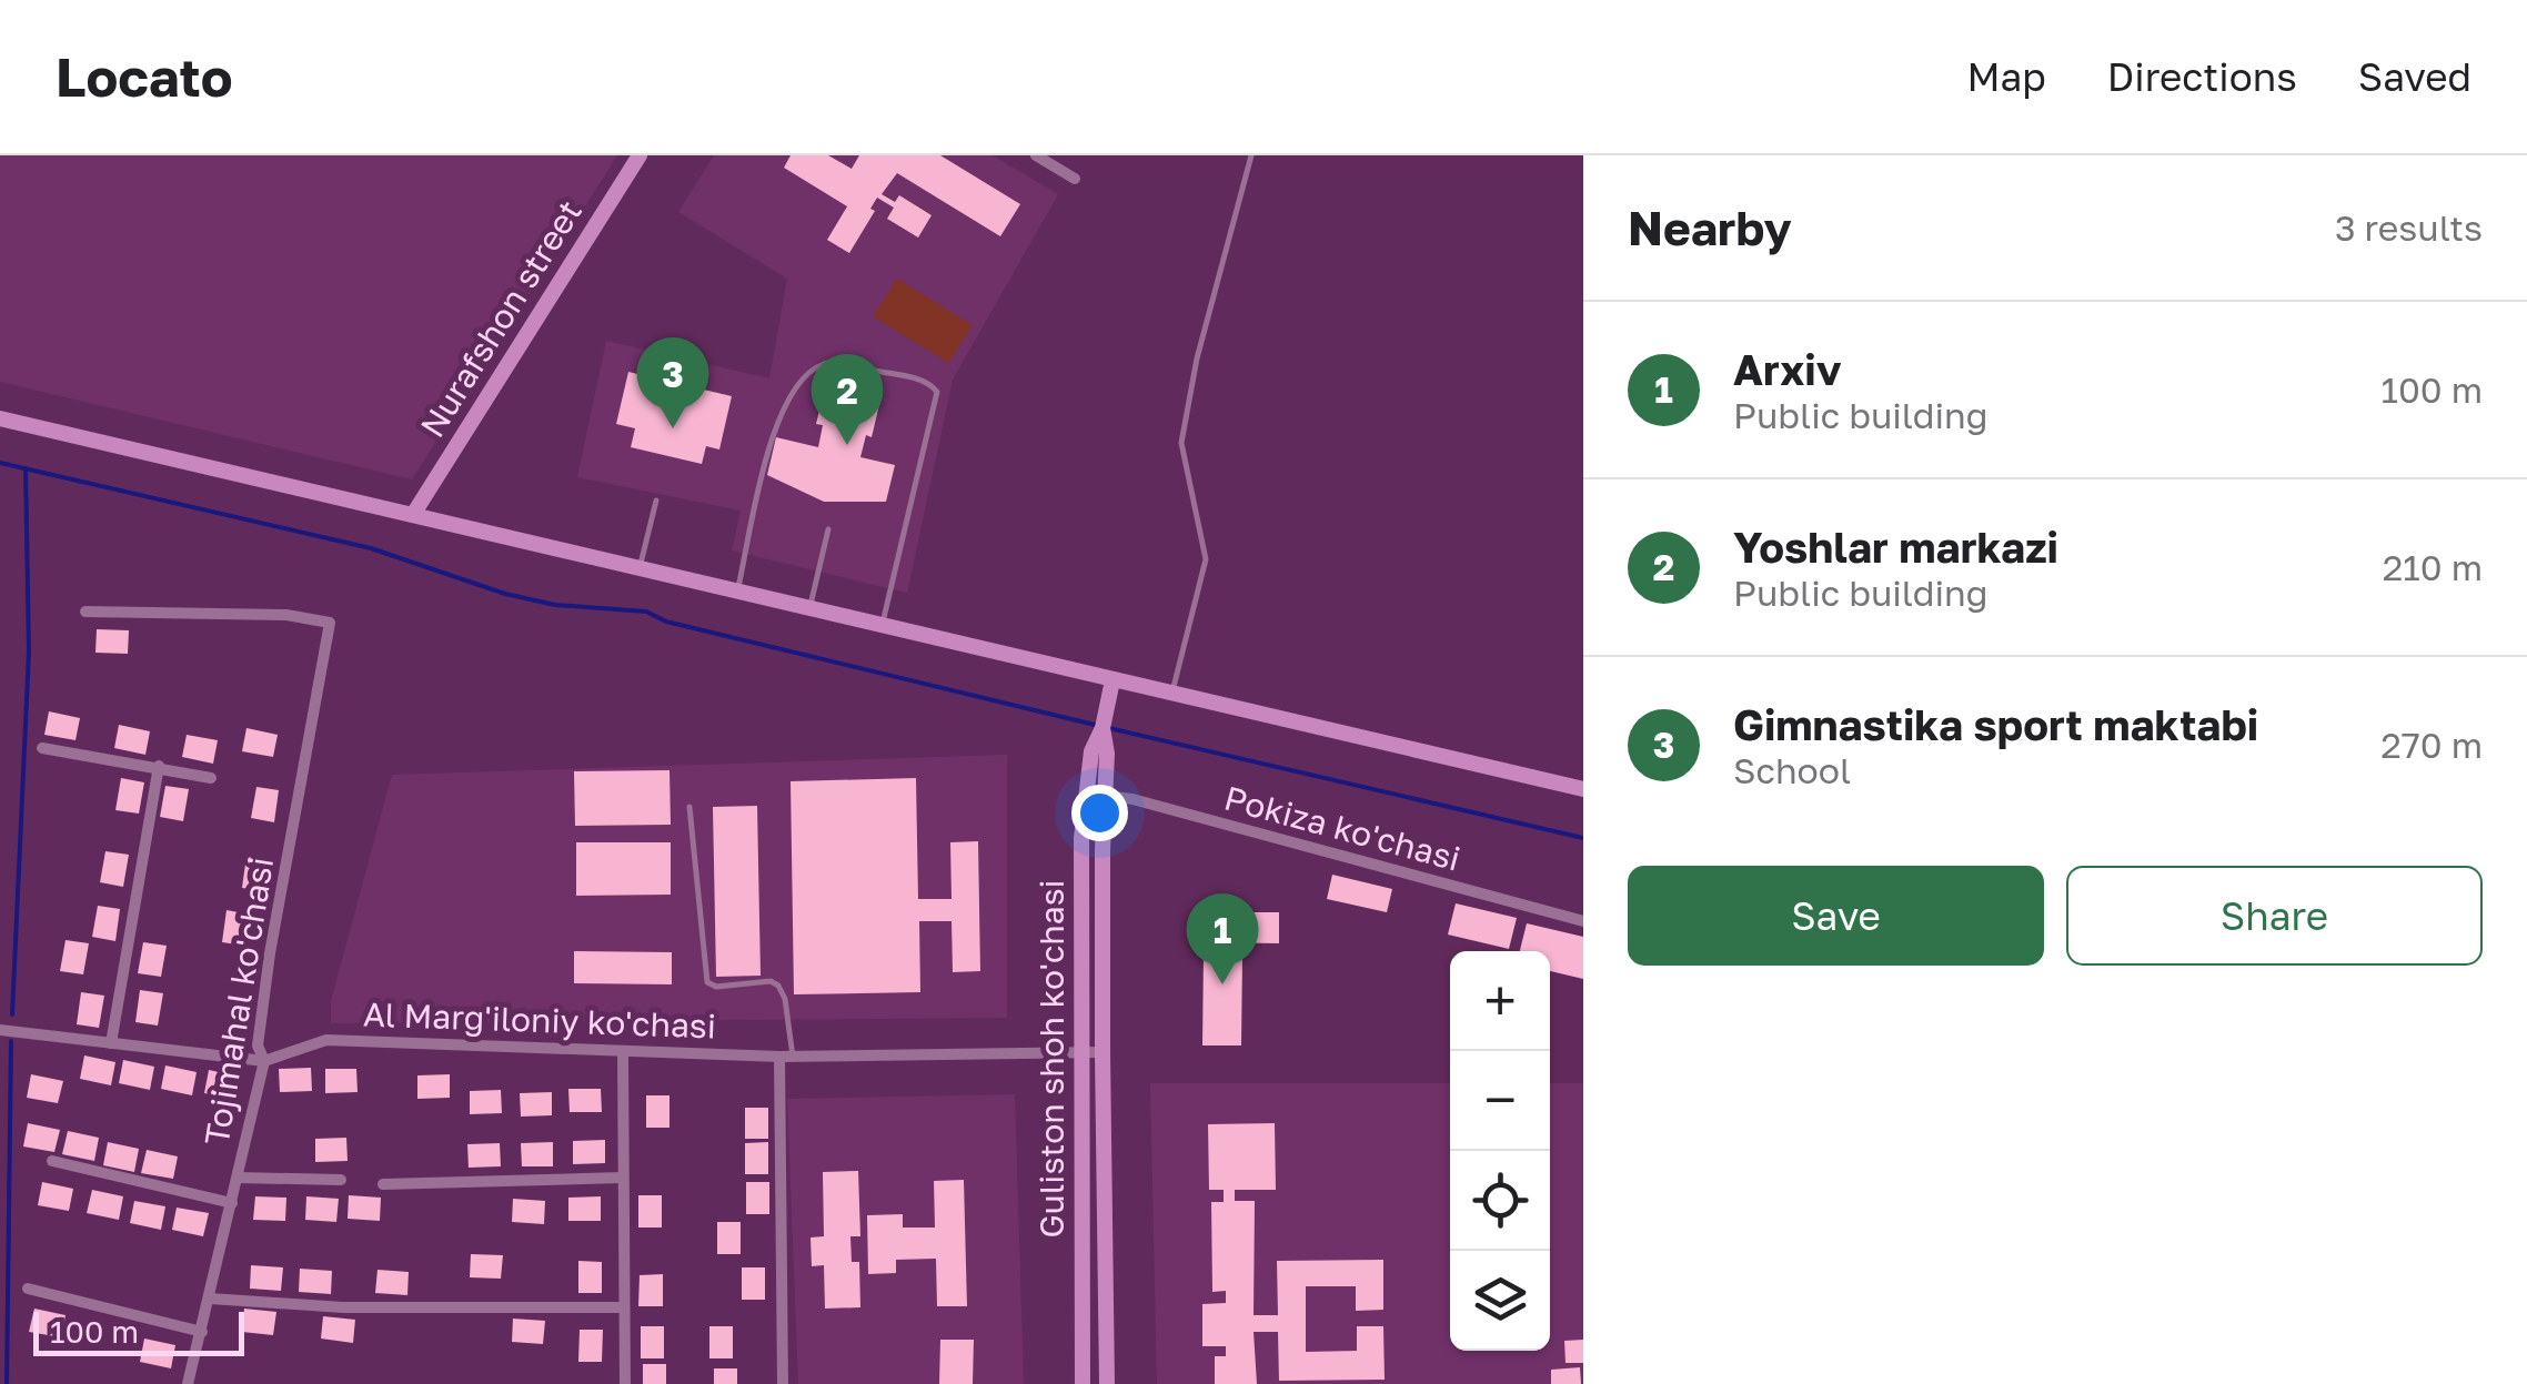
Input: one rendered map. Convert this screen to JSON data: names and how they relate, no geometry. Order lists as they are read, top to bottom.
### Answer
{
  "streets": {
    "main road": ["Nurafshon street", "Guliston shoh ko'chasi"],
    "street": ["Pokiza ko'chasi", "Tojimahal ko'chasi", "Al Marg'iloniy ko'chasi"]
  },
  "crossings": [
    ["Pokiza ko'chasi", "Guliston shoh ko'chasi"],
    ["Tojimahal ko'chasi", "Al Marg'iloniy ko'chasi"],
    ["Al Marg'iloniy ko'chasi", "Guliston shoh ko'chasi"]
  ],
  "scale_bar": "100 m",
  "page": {
    "header": "Locato",
    "nav": ["Map", "Directions", "Saved"],
    "heading": ["Nearby", "3 results"],
    "list": [
      {
        "mark": "1",
        "name": "Arxiv",
        "note": "Public building",
        "value": "100 m"
      },
      {
        "mark": "2",
        "name": "Yoshlar markazi",
        "note": "Public building",
        "value": "210 m"
      },
      {
        "mark": "3",
        "name": "Gimnastika sport maktabi",
        "note": "School",
        "value": "270 m"
      }
    ],
    "pins": ["3", "2", "1"],
    "buttons": ["Save", "Share"],
    "map_buttons": ["+", "−"],
    "scale": "100 m"
  }
}
